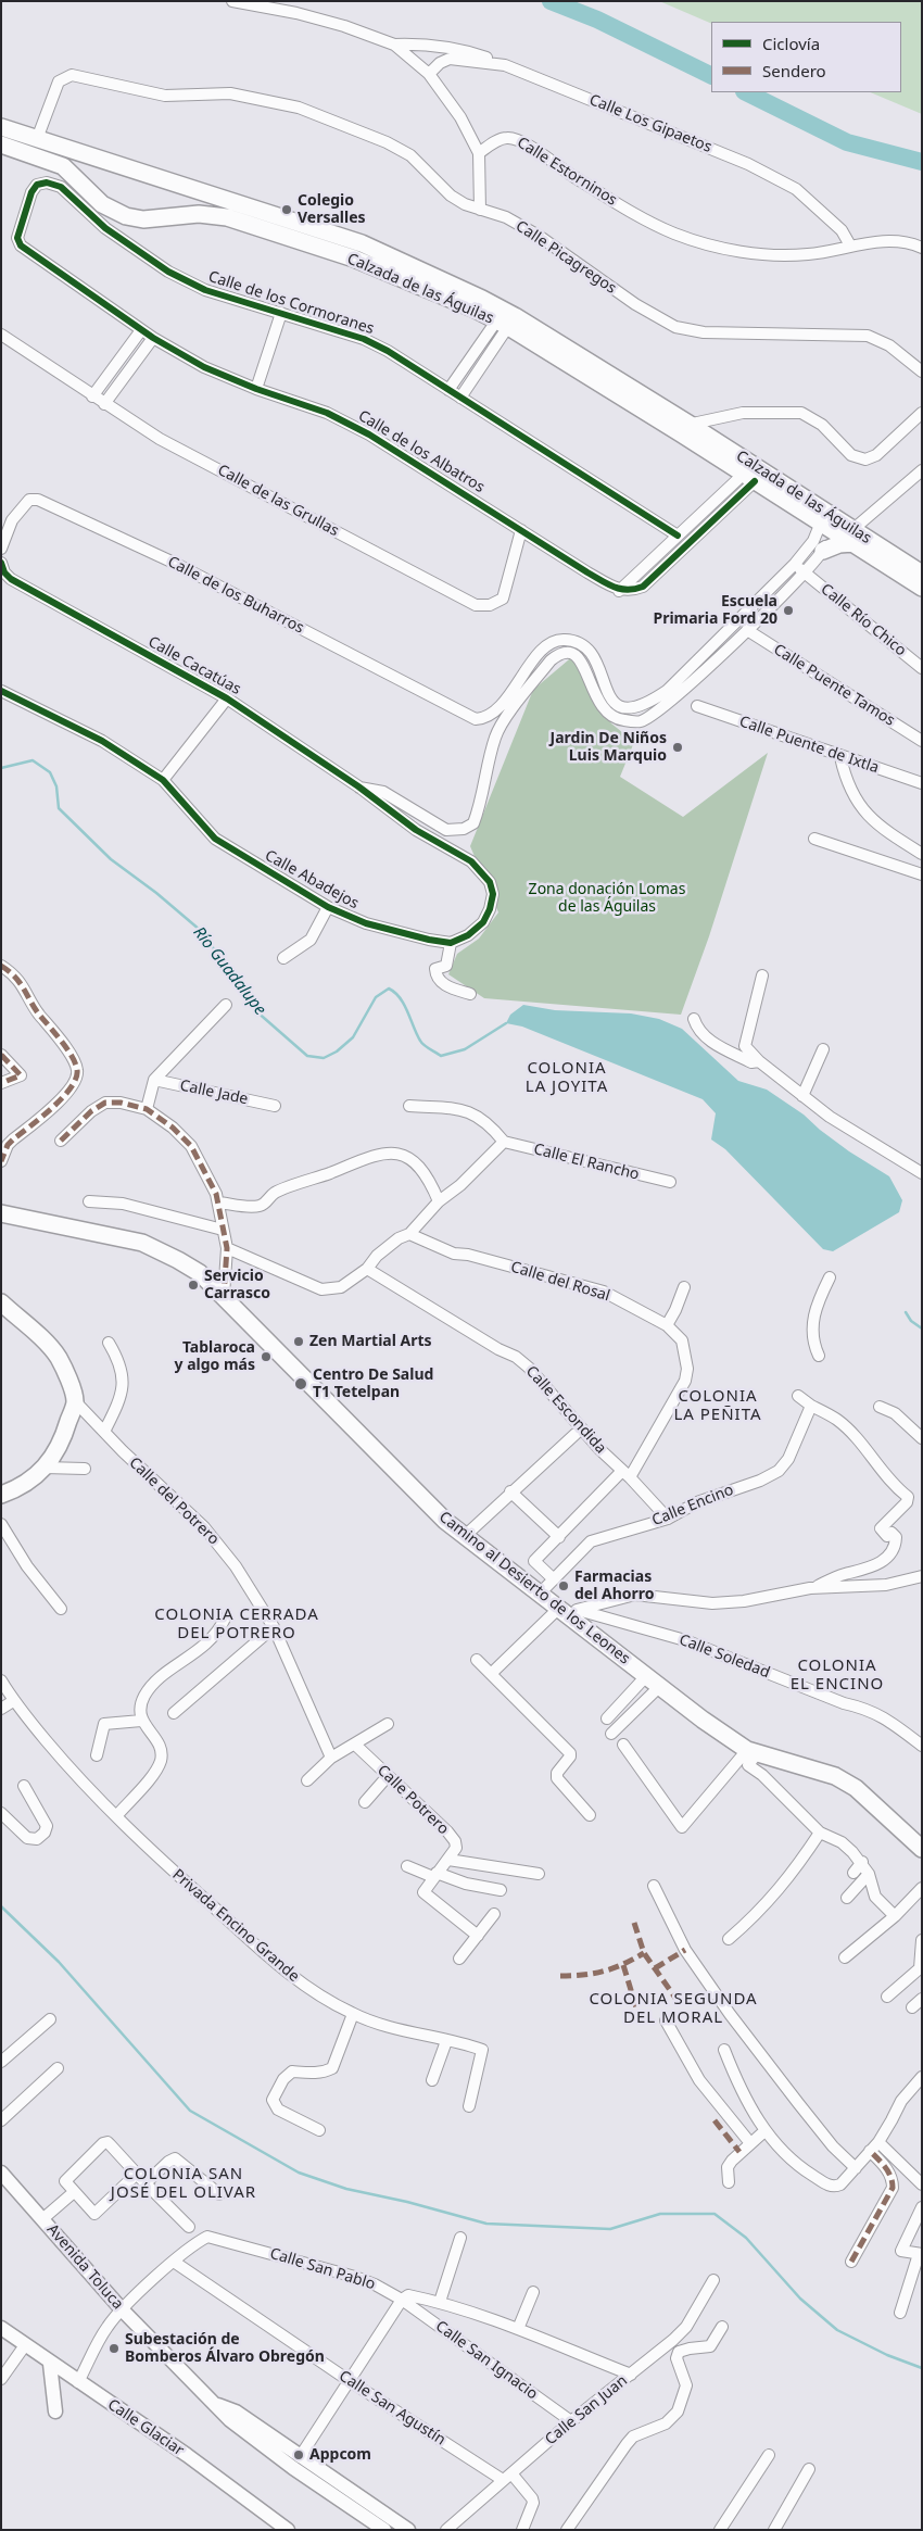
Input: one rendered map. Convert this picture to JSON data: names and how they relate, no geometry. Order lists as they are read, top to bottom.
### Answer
{
  "streets": {
    "main road": ["Calzada de las Águilas", "Camino al Desierto de los Leones"],
    "street": [
      "Calle Los Gipaetos",
      "Calle Estorninos",
      "Calle Picagregos",
      "Calle de los Cormoranes",
      "Calle de los Albatros",
      "Calle de las Grullas",
      "Calle de los Buharros",
      "Calle Río Chico",
      "Calle Cacatúas",
      "Calle Puente Tamos",
      "Calle Puente de Ixtla",
      "Calle Abadejos",
      "Calle Jade",
      "Calle El Rancho",
      "Calle del Rosal",
      "Calle Escondida",
      "Calle del Potrero",
      "Calle Encino",
      "Calle Soledad",
      "Calle Potrero",
      "Privada Encino Grande",
      "Avenida Toluca",
      "Calle San Pablo",
      "Calle San Ignacio",
      "Calle San Agustín",
      "Calle San Juan",
      "Calle Glaciar"
    ]
  },
  "crossings": [
    ["Calle Los Gipaetos", "Calle Estorninos"],
    ["Calle Picagregos", "Calzada de las Águilas"],
    ["Calle de los Cormoranes", "Calle de los Albatros"],
    ["Calle de los Albatros", "Calle de las Grullas"],
    ["Calle de los Buharros", "Calle Río Chico"],
    ["Calle del Rosal", "Calle Escondida"],
    ["Calle del Rosal", "Calle Encino"],
    ["Calle Escondida", "Calle Encino"],
    ["Calle Encino", "Camino al Desierto de los Leones"],
    ["Camino al Desierto de los Leones", "Calle Soledad"],
    ["Avenida Toluca", "Calle San Pablo"],
    ["Calle San Pablo", "Calle San Ignacio"],
    ["Calle San Pablo", "Calle San Agustín"],
    ["Calle San Pablo", "Calle Glaciar"],
    ["Calle San Ignacio", "Calle San Juan"],
    ["Calle San Agustín", "Calle San Juan"]
  ],
  "districts": [
    "COLONIA LA JOYITA",
    "COLONIA LA PEÑITA",
    "COLONIA CERRADA DEL POTRERO",
    "COLONIA EL ENCINO",
    "COLONIA SEGUNDA DEL MORAL",
    "COLONIA SAN JOSÉ DEL OLIVAR"
  ],
  "water": ["Río Guadalupe"],
  "parks": ["Zona donación Lomas de las Águilas"],
  "places": [
    "Colegio Versalles",
    "Escuela Primaria Ford 20",
    "Jardin De Niños Luis Marquio",
    "Servicio Carrasco",
    "Zen Martial Arts",
    "Tablaroca y algo más",
    "Centro De Salud T1 Tetelpan",
    "Farmacias del Ahorro",
    "Subestación de Bomberos Álvaro Obregón",
    "Appcom"
  ],
  "legend": ["Ciclovía", "Sendero"]
}
